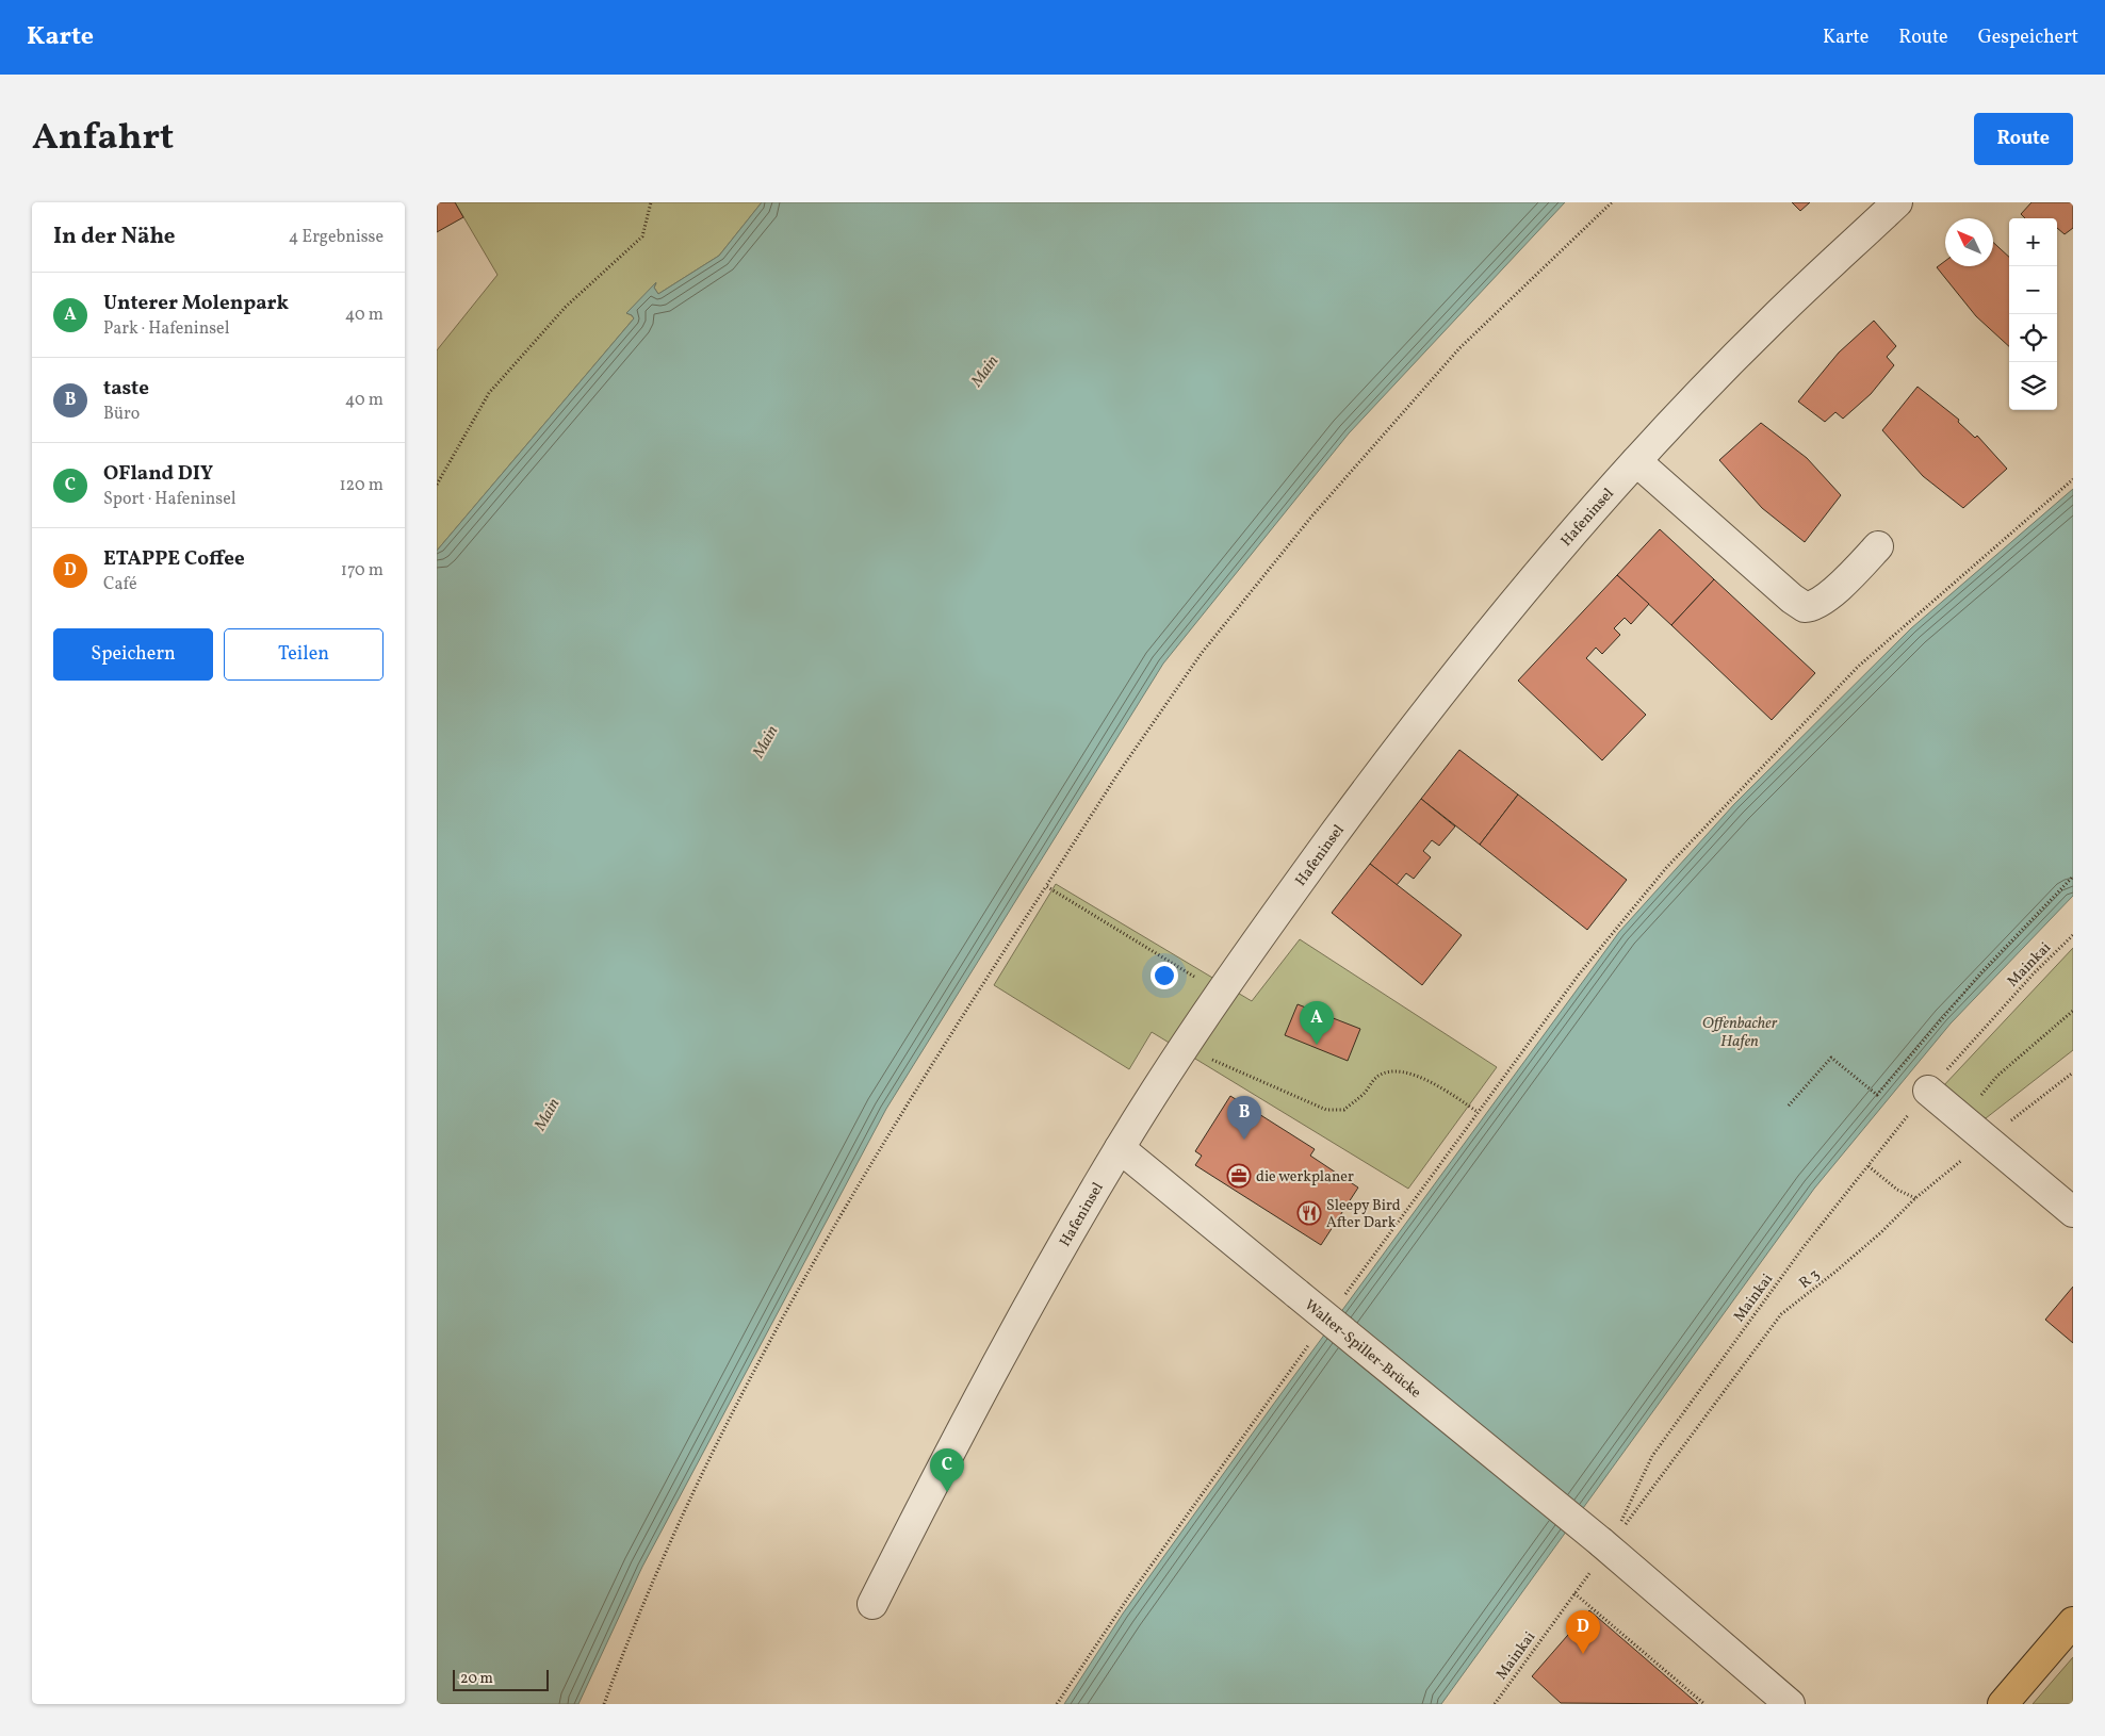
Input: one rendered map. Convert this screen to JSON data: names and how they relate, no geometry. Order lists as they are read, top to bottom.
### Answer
{
  "streets": {
    "street": ["Hafeninsel", "Walter-Spiller-Brücke"],
    "path": ["Mainkai", "R 3"]
  },
  "crossings": [
    ["Hafeninsel", "Walter-Spiller-Brücke"],
    ["Mainkai", "R 3"],
    ["Mainkai", "Walter-Spiller-Brücke"],
    ["R 3", "Walter-Spiller-Brücke"]
  ],
  "water": ["Main", "Offenbacher Hafen"],
  "places": {
    "office": ["die werkplaner"],
    "restaurant": ["Sleepy Bird After Dark"]
  },
  "scale_bar": "20 m",
  "north": "top left",
  "page": {
    "header": "Karte",
    "nav": ["Karte", "Route", "Gespeichert"],
    "title": "Anfahrt",
    "buttons": [
      "Route",
      ["Speichern", "Teilen"]
    ],
    "heading": ["In der Nähe", "4 Ergebnisse"],
    "map_buttons": ["+", "−"],
    "list": [
      {
        "mark": "A",
        "name": "Unterer Molenpark",
        "note": "Park · Hafeninsel",
        "value": "40 m"
      },
      {
        "mark": "B",
        "name": "taste",
        "note": "Büro",
        "value": "40 m"
      },
      {
        "mark": "C",
        "name": "OFland DIY",
        "note": "Sport · Hafeninsel",
        "value": "120 m"
      },
      {
        "mark": "D",
        "name": "ETAPPE Coffee",
        "note": "Café",
        "value": "170 m"
      }
    ],
    "pins": [
      "A",
      "B",
      "C",
      "D"
    ],
    "scale": "20 m"
  }
}
